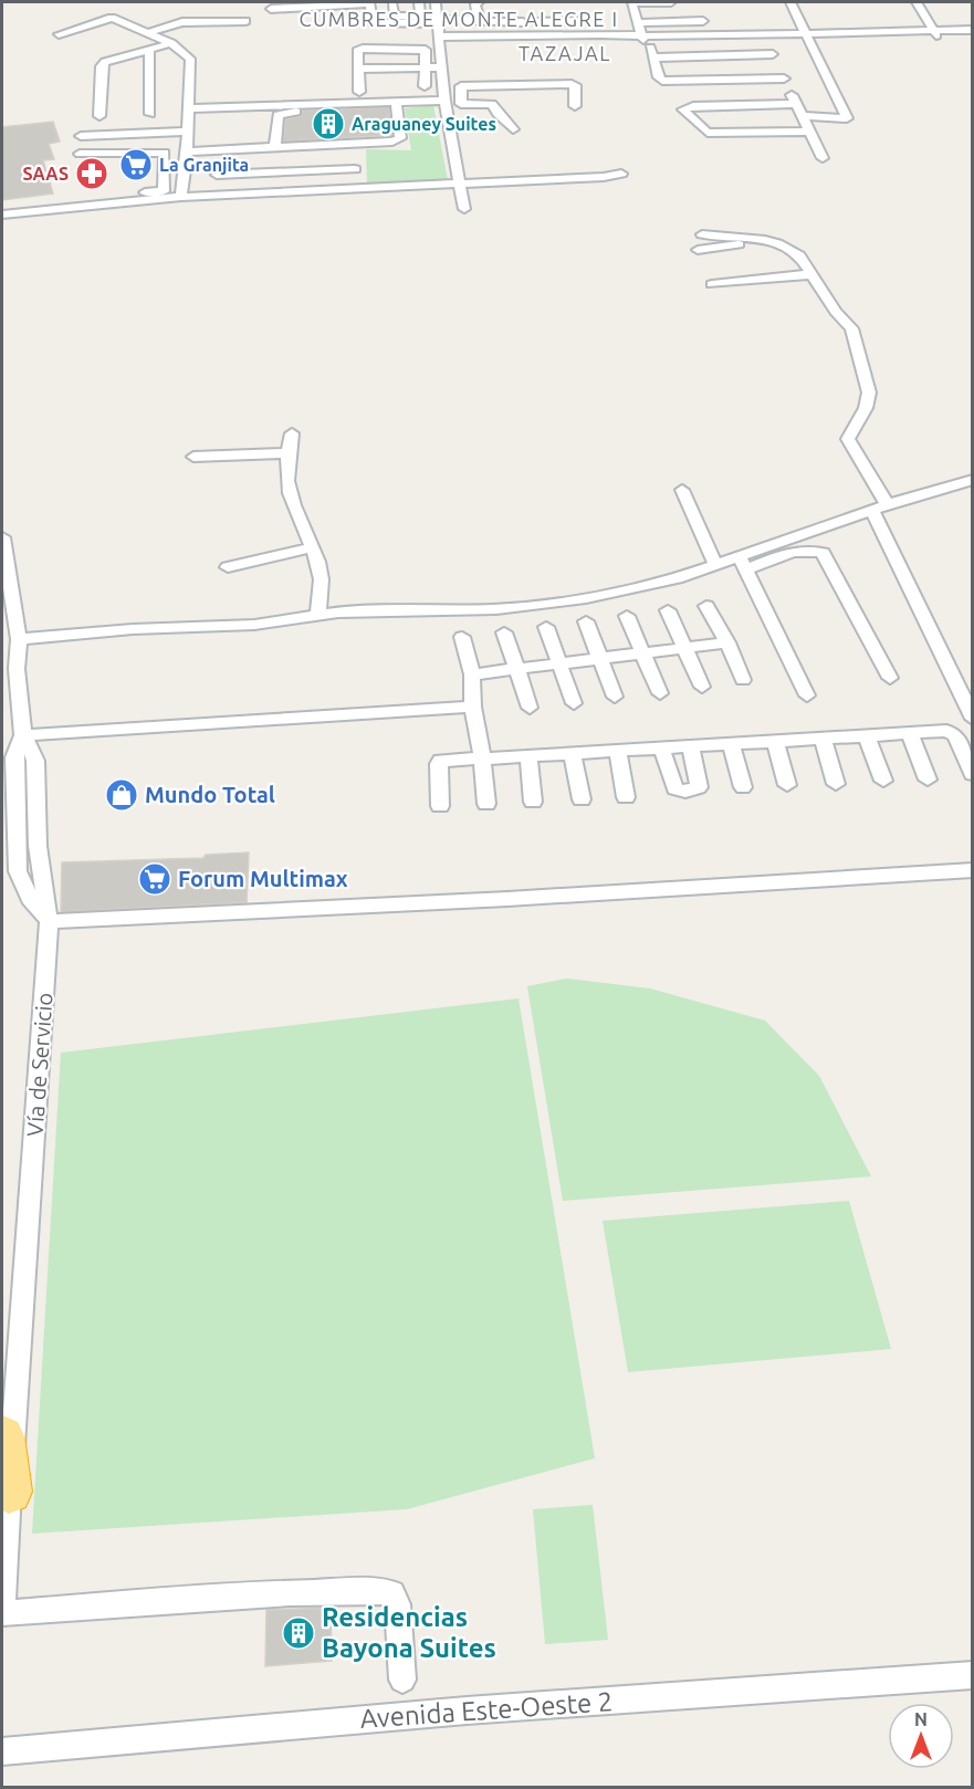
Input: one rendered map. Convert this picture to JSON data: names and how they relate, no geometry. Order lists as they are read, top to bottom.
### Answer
{
  "streets": {
    "street": ["Vía de Servicio", "Avenida Este-Oeste 2"]
  },
  "districts": ["CUMBRES DE MONTE ALEGRE I", "TAZAJAL"],
  "places": {
    "building": ["Araguaney Suites", "Residencias Bayona Suites"],
    "supermarket": ["La Granjita", "Forum Multimax"],
    "pharmacy": ["SAAS"],
    "shop": ["Mundo Total"]
  },
  "north": "top"
}
